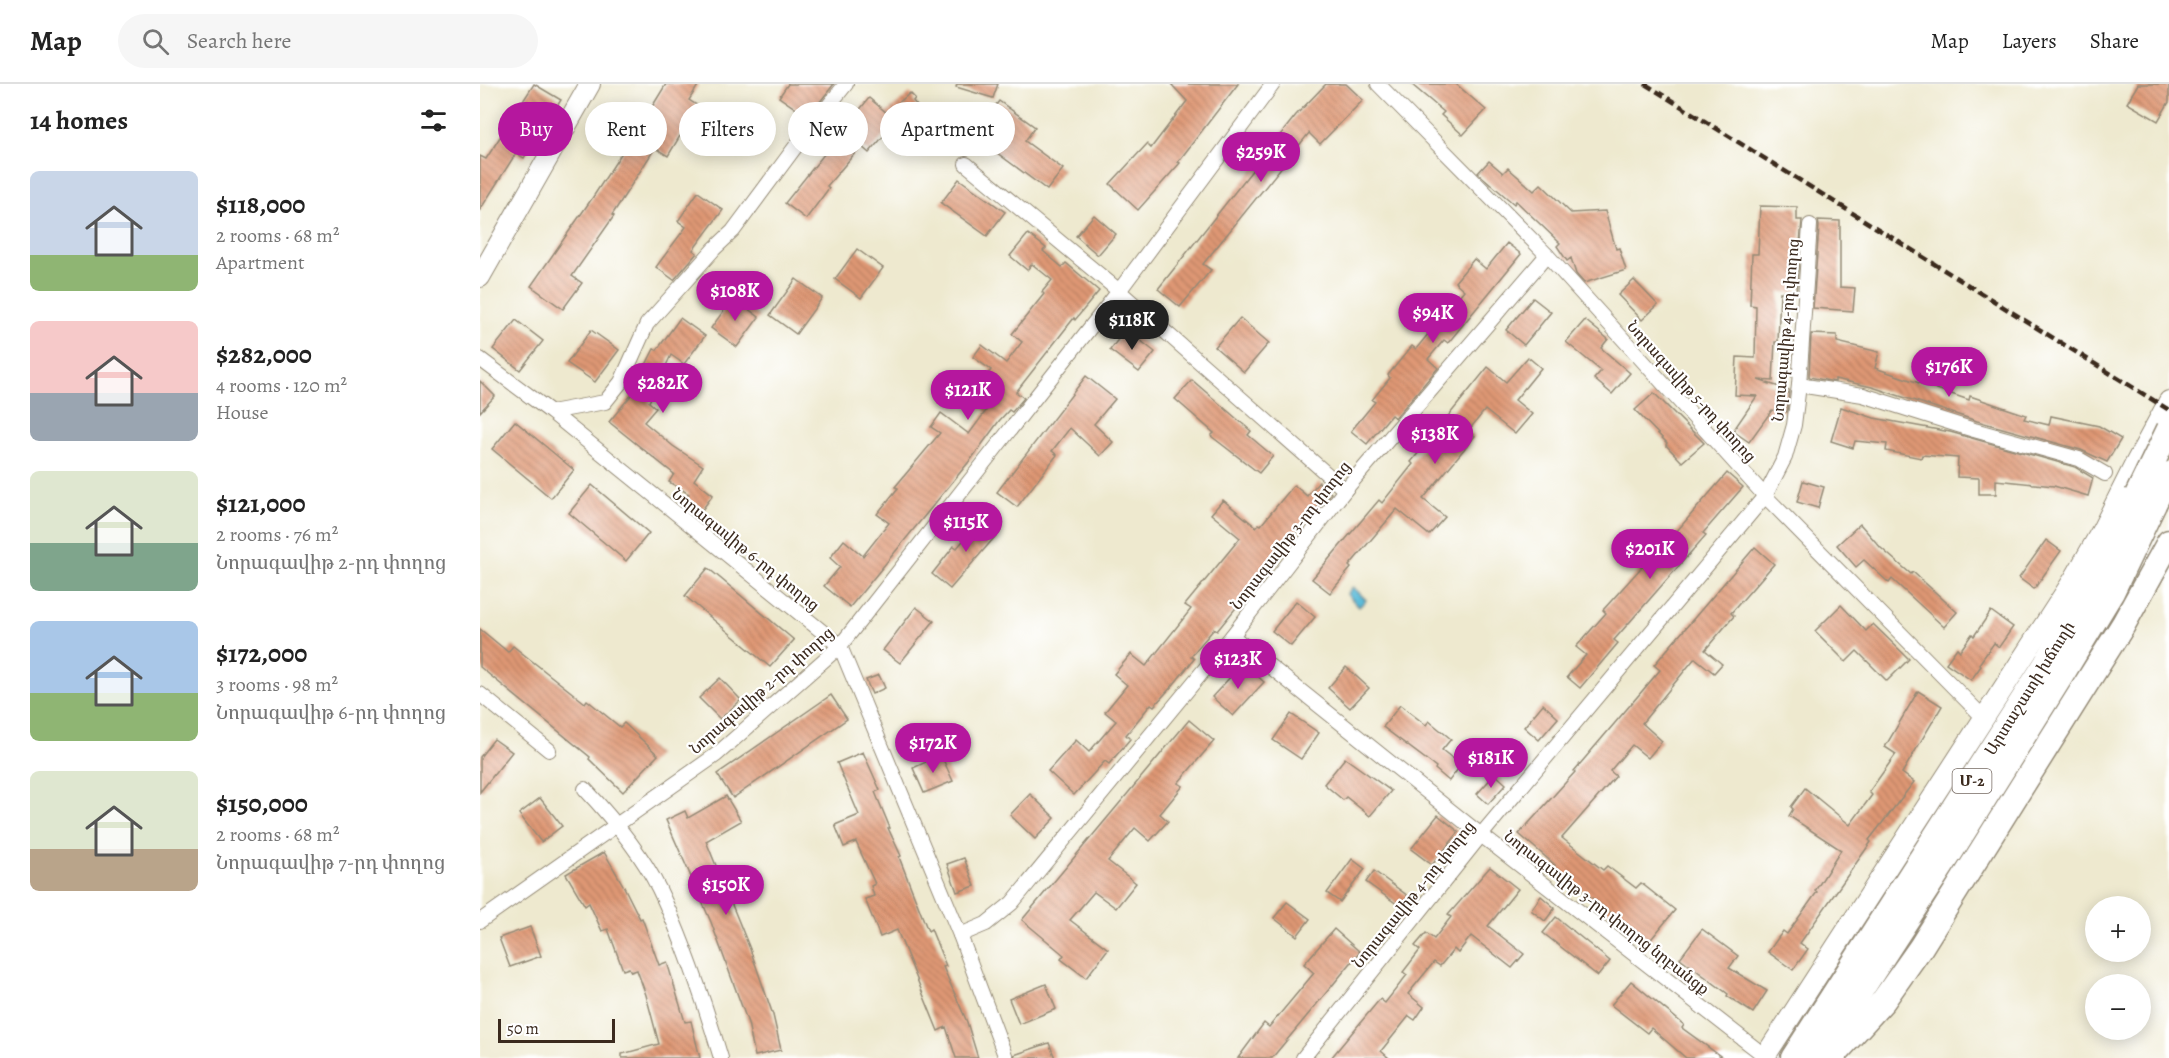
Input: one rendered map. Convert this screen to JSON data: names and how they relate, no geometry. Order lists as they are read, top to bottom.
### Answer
{
  "streets": {
    "highway": ["Արտաշատի խճուղի", "Մ-2"],
    "street": [
      "Նորագավիթ 4-րդ փողոց",
      "Նորագավիթ 5-րդ փողոց",
      "Նորագավիթ 3-րդ փողոց",
      "Նորագավիթ 6-րդ փողոց",
      "Նորագավիթ 2-րդ փողոց",
      "Նորագավիթ 3-րդ փողոց նրբանցք"
    ]
  },
  "crossings": [
    ["Նորագավիթ 4-րդ փողոց", "Նորագավիթ 5-րդ փողոց"],
    ["Նորագավիթ 4-րդ փողոց", "Նորագավիթ 3-րդ փողոց նրբանցք"],
    ["Նորագավիթ 5-րդ փողոց", "Նորագավիթ 3-րդ փողոց"],
    ["Նորագավիթ 5-րդ փողոց", "Արտաշատի խճուղի"],
    ["Նորագավիթ 3-րդ փողոց", "Նորագավիթ 6-րդ փողոց"],
    ["Նորագավիթ 3-րդ փողոց", "Նորագավիթ 3-րդ փողոց նրբանցք"],
    ["Նորագավիթ 6-րդ փողոց", "Նորագավիթ 2-րդ փողոց"],
    ["Արտաշատի խճուղի", "Նորագավիթ 3-րդ փողոց նրբանցք"]
  ],
  "scale_bar": "50 m",
  "page": {
    "header": "Map",
    "search": "Search here",
    "nav": ["Map", "Layers", "Share"],
    "heading": "14 homes",
    "chip": [
      "Buy",
      "Rent",
      "Filters",
      "New",
      "Apartment"
    ],
    "price": [
      "$259K",
      "$108K",
      "$94K",
      "$118K",
      "$176K",
      "$282K",
      "$121K",
      "$138K",
      "$115K",
      "$201K",
      "$123K",
      "$172K",
      "$181K",
      "$150K"
    ],
    "list": [
      {
        "name": "$118,000",
        "note": "2 rooms · 68 m² · Apartment"
      },
      {
        "name": "$282,000",
        "note": "4 rooms · 120 m² · House"
      },
      {
        "name": "$121,000",
        "note": "2 rooms · 76 m² · Նորագավիթ 2-րդ փողոց"
      },
      {
        "name": "$172,000",
        "note": "3 rooms · 98 m² · Նորագավիթ 6-րդ փողոց"
      },
      {
        "name": "$150,000",
        "note": "2 rooms · 68 m² · Նորագավիթ 7-րդ փողոց"
      }
    ],
    "map_buttons": ["+", "−"],
    "scale": "50 m"
  }
}
